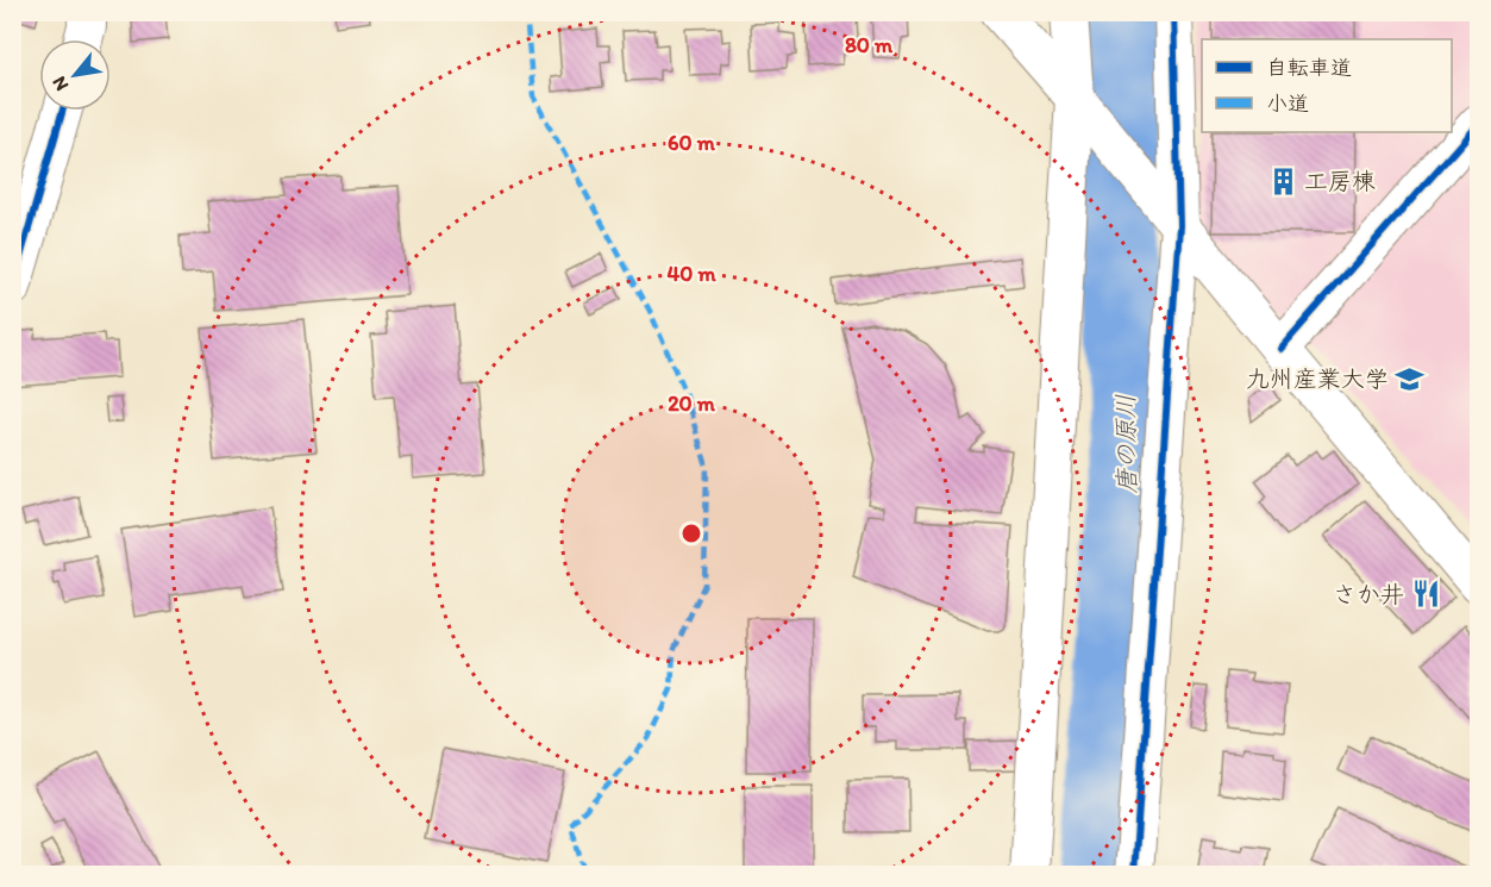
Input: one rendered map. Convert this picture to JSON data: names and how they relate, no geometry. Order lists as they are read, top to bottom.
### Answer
{
  "water": ["唐の原川"],
  "places": {
    "building": ["工房棟"],
    "school or university": ["九州産業大学"],
    "restaurant": ["さか井"]
  },
  "legend": ["自転車道", "小道"],
  "north": "bottom left",
  "rings": [
    "80 m",
    "60 m",
    "40 m",
    "20 m"
  ]
}
